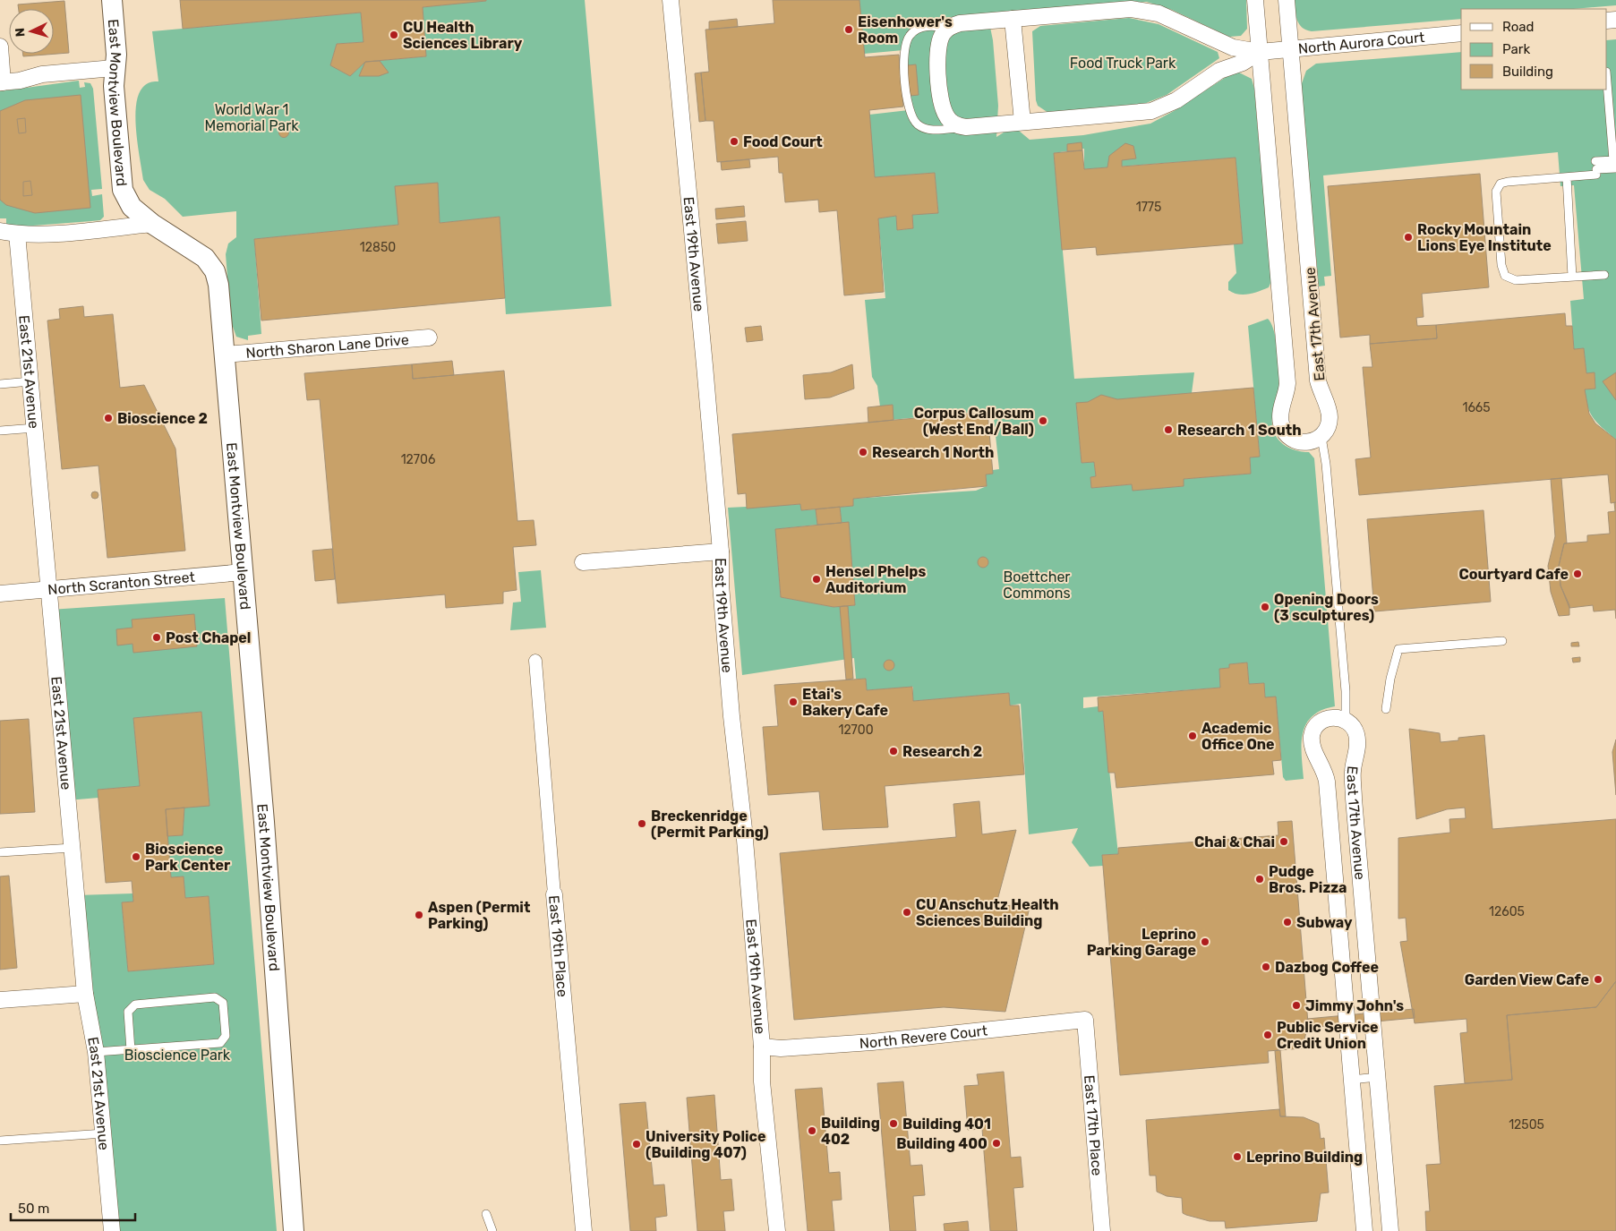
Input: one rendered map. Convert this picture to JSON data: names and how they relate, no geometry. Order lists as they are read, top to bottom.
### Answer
{
  "streets": {
    "street": [
      "North Aurora Court",
      "East Montview Boulevard",
      "East 19th Avenue",
      "East 17th Avenue",
      "North Sharon Lane Drive",
      "East 21st Avenue",
      "North Scranton Street",
      "East 19th Place",
      "North Revere Court",
      "East 17th Place"
    ]
  },
  "crossings": [
    ["North Aurora Court", "East 17th Avenue"],
    ["East Montview Boulevard", "North Sharon Lane Drive"],
    ["East Montview Boulevard", "North Scranton Street"],
    ["East 19th Avenue", "North Revere Court"],
    ["East 21st Avenue", "North Scranton Street"],
    ["North Revere Court", "East 17th Place"]
  ],
  "parks": [
    "Food Truck Park",
    "World War 1 Memorial Park",
    "Boettcher Commons",
    "Bioscience Park"
  ],
  "places": [
    "Eisenhower's Room",
    "CU Health Sciences Library",
    "Food Court",
    "Rocky Mountain Lions Eye Institute",
    "Bioscience 2",
    "Corpus Callosum (West End/Ball)",
    "Research 1 South",
    "Research 1 North",
    "Courtyard Cafe",
    "Hensel Phelps Auditorium",
    "Opening Doors (3 sculptures)",
    "Post Chapel",
    "Etai's Bakery Cafe",
    "Academic Office One",
    "Research 2",
    "Breckenridge (Permit Parking)",
    "Chai & Chai",
    "Bioscience Park Center",
    "Pudge Bros. Pizza",
    "CU Anschutz Health Sciences Building",
    "Aspen (Permit Parking)",
    "Subway",
    "Leprino Parking Garage",
    "Dazbog Coffee",
    "Garden View Cafe",
    "Jimmy John's",
    "Public Service Credit Union",
    "Building 401",
    "Building 402",
    "Building 400",
    "University Police (Building 407)",
    "Leprino Building"
  ],
  "house_numbers": [
    "1775",
    "12850",
    "1665",
    "12706",
    "12700",
    "12605",
    "12505"
  ],
  "legend": ["Road", "Park", "Building"],
  "scale_bar": "50 m",
  "north": "left"
}
